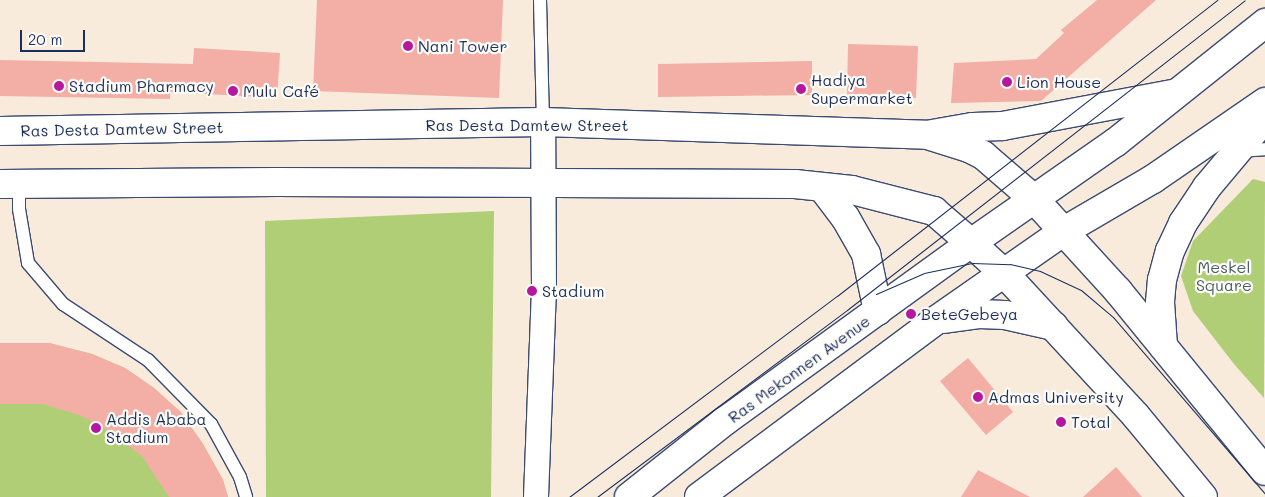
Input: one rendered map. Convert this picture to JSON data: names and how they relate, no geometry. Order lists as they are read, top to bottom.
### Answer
{
  "streets": {
    "main road": ["Ras Desta Damtew Street", "Ras Mekonnen Avenue"]
  },
  "crossings": [
    ["Ras Desta Damtew Street", "Ras Mekonnen Avenue"]
  ],
  "parks": ["Meskel Square"],
  "places": [
    "Nani Tower",
    "Lion House",
    "Stadium Pharmacy",
    "Hadiya Supermarket",
    "Mulu Café",
    "Stadium",
    "BeteGebeya",
    "Admas University",
    "Total",
    "Addis Ababa Stadium"
  ],
  "scale_bar": "20 m"
}
